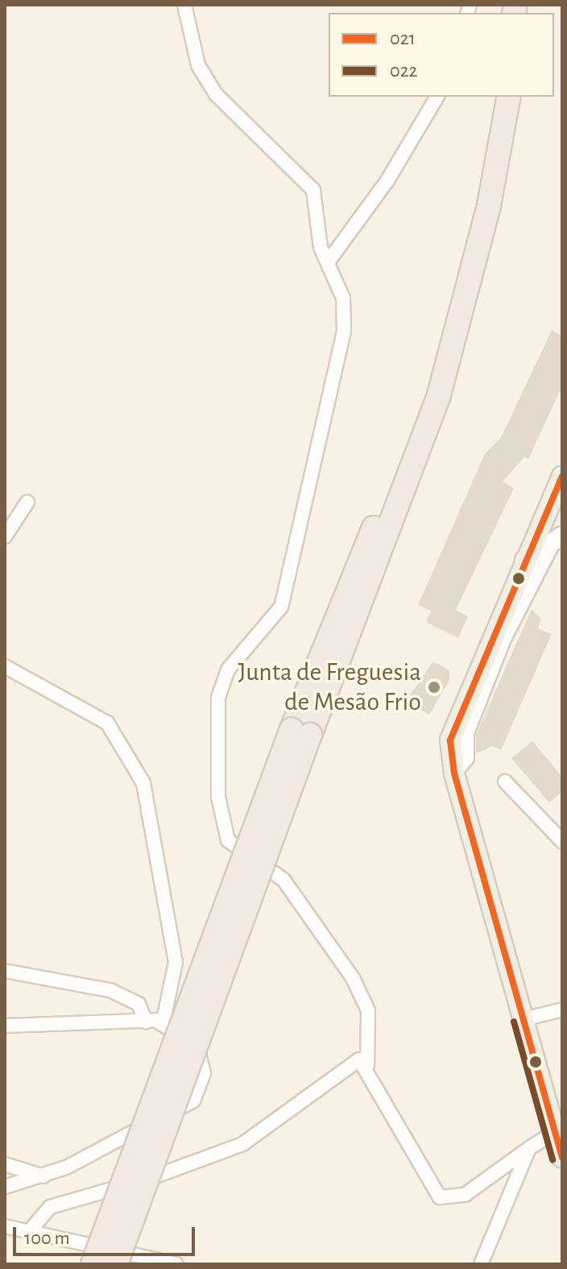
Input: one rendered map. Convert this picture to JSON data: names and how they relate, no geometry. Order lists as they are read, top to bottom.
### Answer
{
  "places": ["Junta de Freguesia de Mesão Frio"],
  "lines": ["transit line 021", "transit line 022"],
  "legend": ["021", "022"],
  "scale_bar": "100 m"
}
